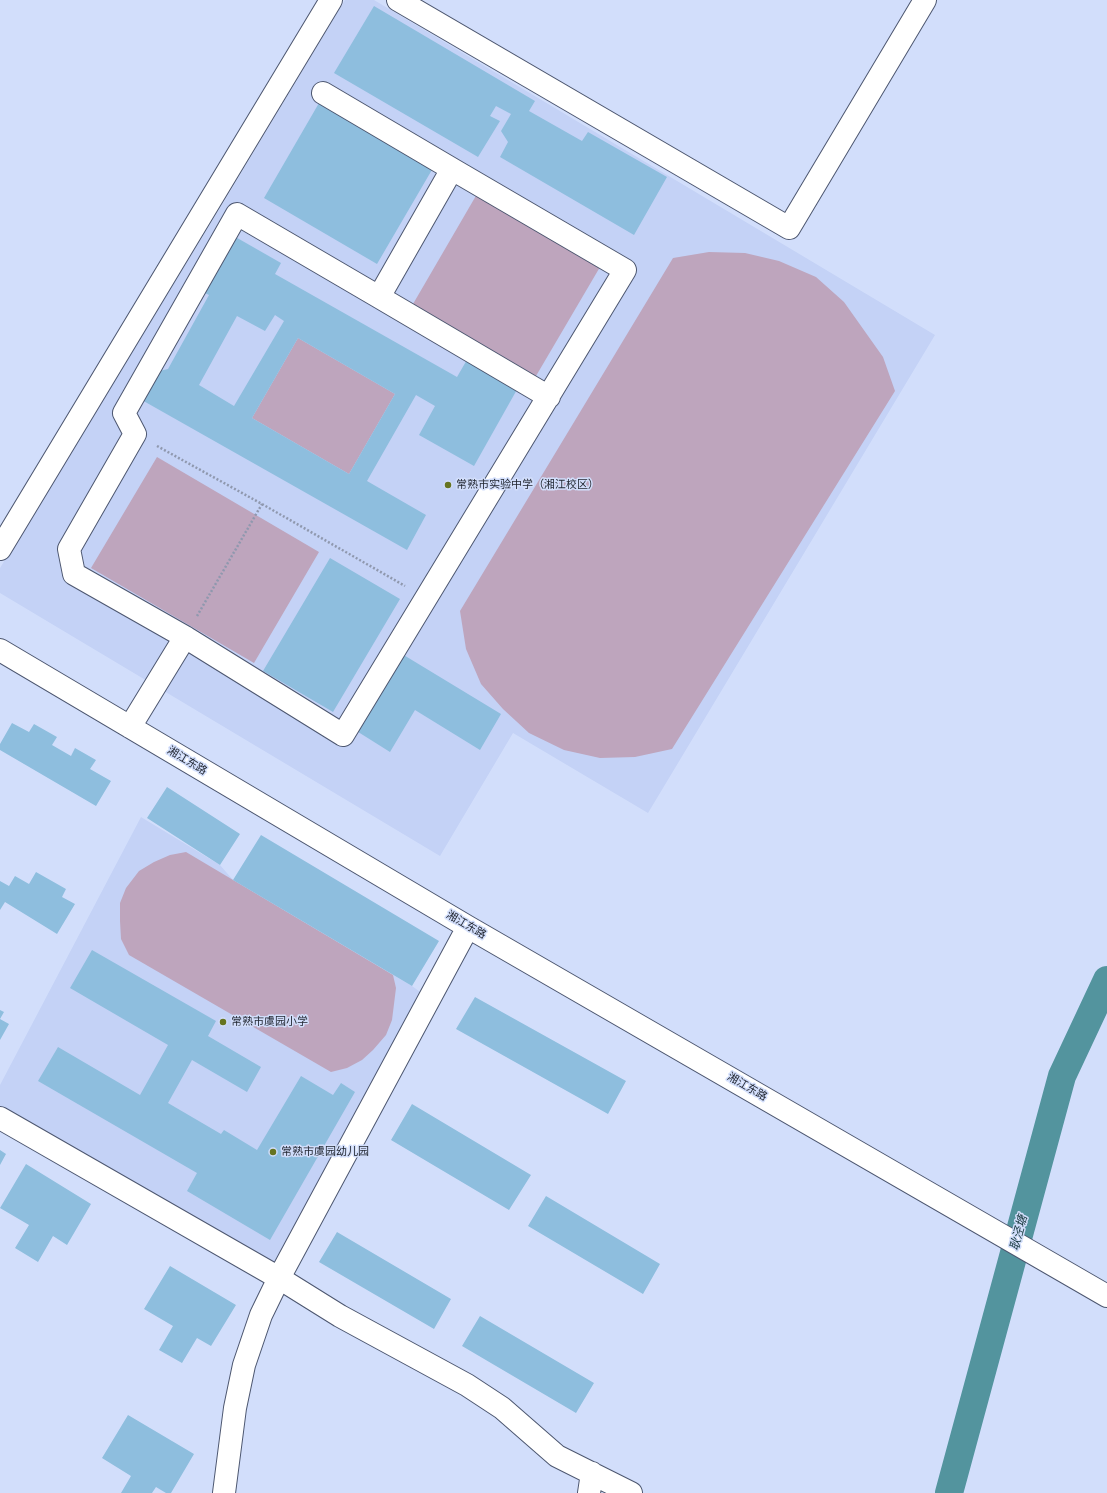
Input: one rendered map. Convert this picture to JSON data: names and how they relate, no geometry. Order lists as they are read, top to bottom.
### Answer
{
  "streets": {
    "street": ["湘江东路"]
  },
  "water": ["耿泾塘"],
  "places": ["常熟市实验中学（湘江校区）", "常熟市虞园小学", "常熟市虞园幼儿园"]
}
